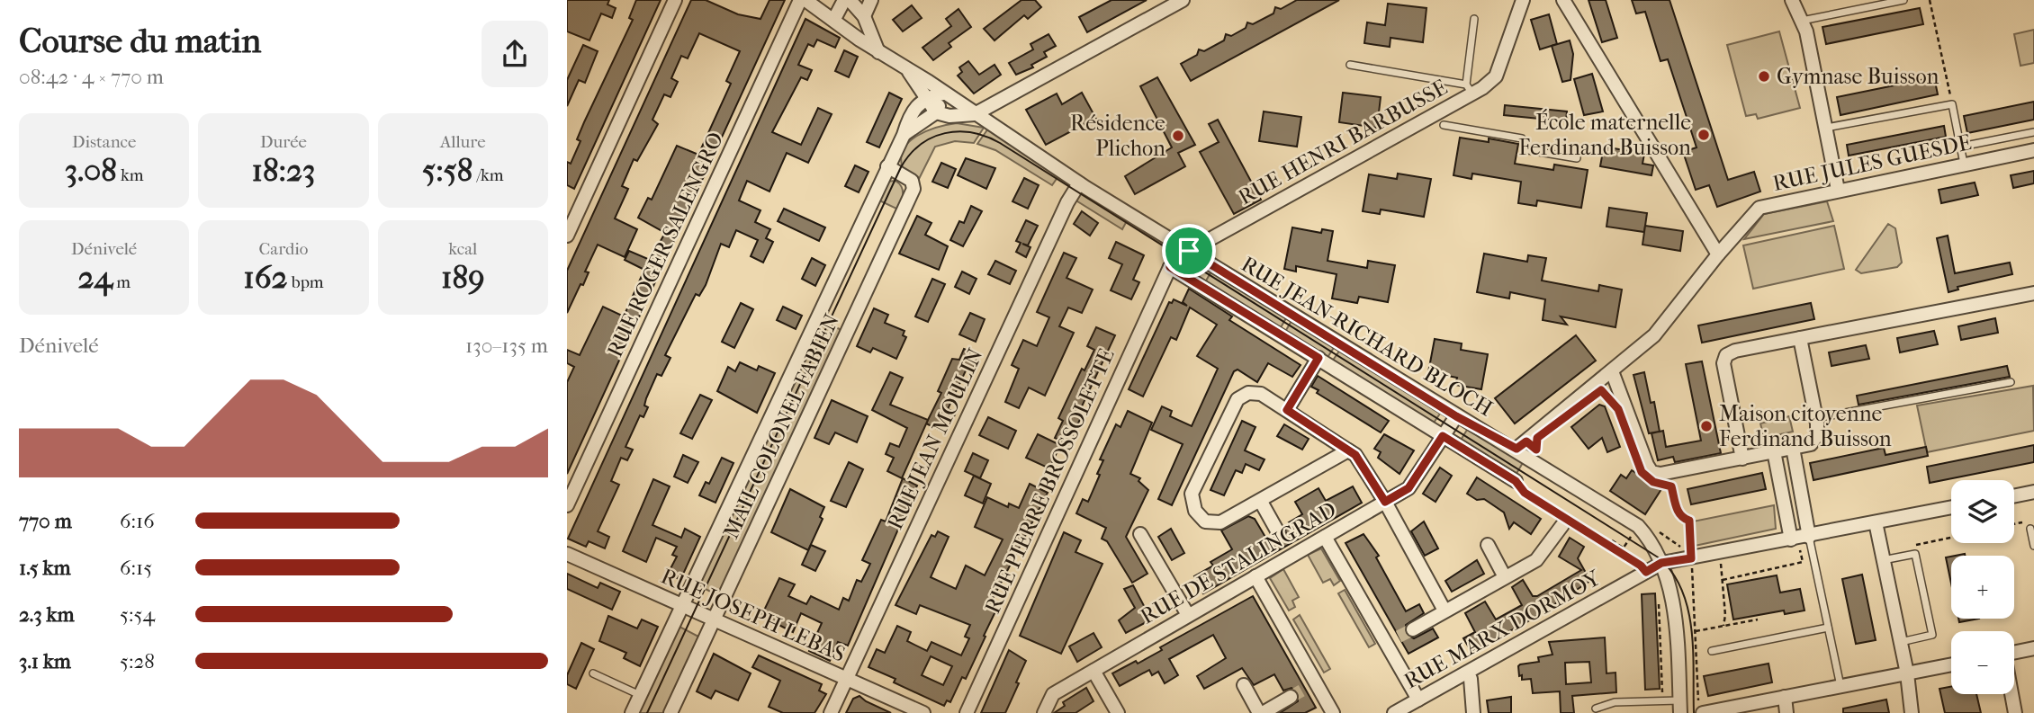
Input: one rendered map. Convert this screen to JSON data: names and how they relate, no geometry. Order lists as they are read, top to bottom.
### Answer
{
  "streets": {
    "street": [
      "RUE HENRI BARBUSSE",
      "RUE JULES GUESDE",
      "RUE ROGER SALENGRO",
      "RUE JEAN-RICHARD BLOCH",
      "MAIL COLONEL FABIEN",
      "RUE JEAN MOULIN",
      "RUE PIERRE BROSSOLETTE",
      "RUE DE STALINGRAD",
      "RUE JOSEPH LEBAS",
      "RUE MARX DORMOY"
    ]
  },
  "crossings": [
    ["RUE HENRI BARBUSSE", "RUE JEAN-RICHARD BLOCH"],
    ["RUE HENRI BARBUSSE", "RUE PIERRE BROSSOLETTE"],
    ["RUE JULES GUESDE", "RUE JEAN-RICHARD BLOCH"],
    ["RUE JEAN-RICHARD BLOCH", "RUE JEAN MOULIN"],
    ["RUE JEAN-RICHARD BLOCH", "RUE PIERRE BROSSOLETTE"],
    ["RUE JEAN-RICHARD BLOCH", "RUE DE STALINGRAD"],
    ["RUE JEAN-RICHARD BLOCH", "RUE MARX DORMOY"],
    ["MAIL COLONEL FABIEN", "RUE JOSEPH LEBAS"],
    ["RUE JEAN MOULIN", "RUE JOSEPH LEBAS"]
  ],
  "places": [
    "Gymnase Buisson",
    "École maternelle Ferdinand Buisson",
    "Résidence Plichon",
    "Maison citoyenne Ferdinand Buisson"
  ],
  "page": {
    "heading": ["Course du matin", "08:42 · 4 × 770 m"],
    "stats": [
      ["Distance", "3.08 km"],
      ["Durée", "18:23"],
      ["Allure", "5:58 /km"],
      ["Dénivelé", "24 m"],
      ["Cardio", "162 bpm"],
      ["kcal", "189"]
    ],
    "chart": ["Dénivelé", "130–135 m"],
    "map_buttons": ["+", "−"],
    "list": [
      {
        "name": "770 m",
        "note": "6:16"
      },
      {
        "name": "1.5 km",
        "note": "6:15"
      },
      {
        "name": "2.3 km",
        "note": "5:54"
      },
      {
        "name": "3.1 km",
        "note": "5:28"
      }
    ]
  }
}
